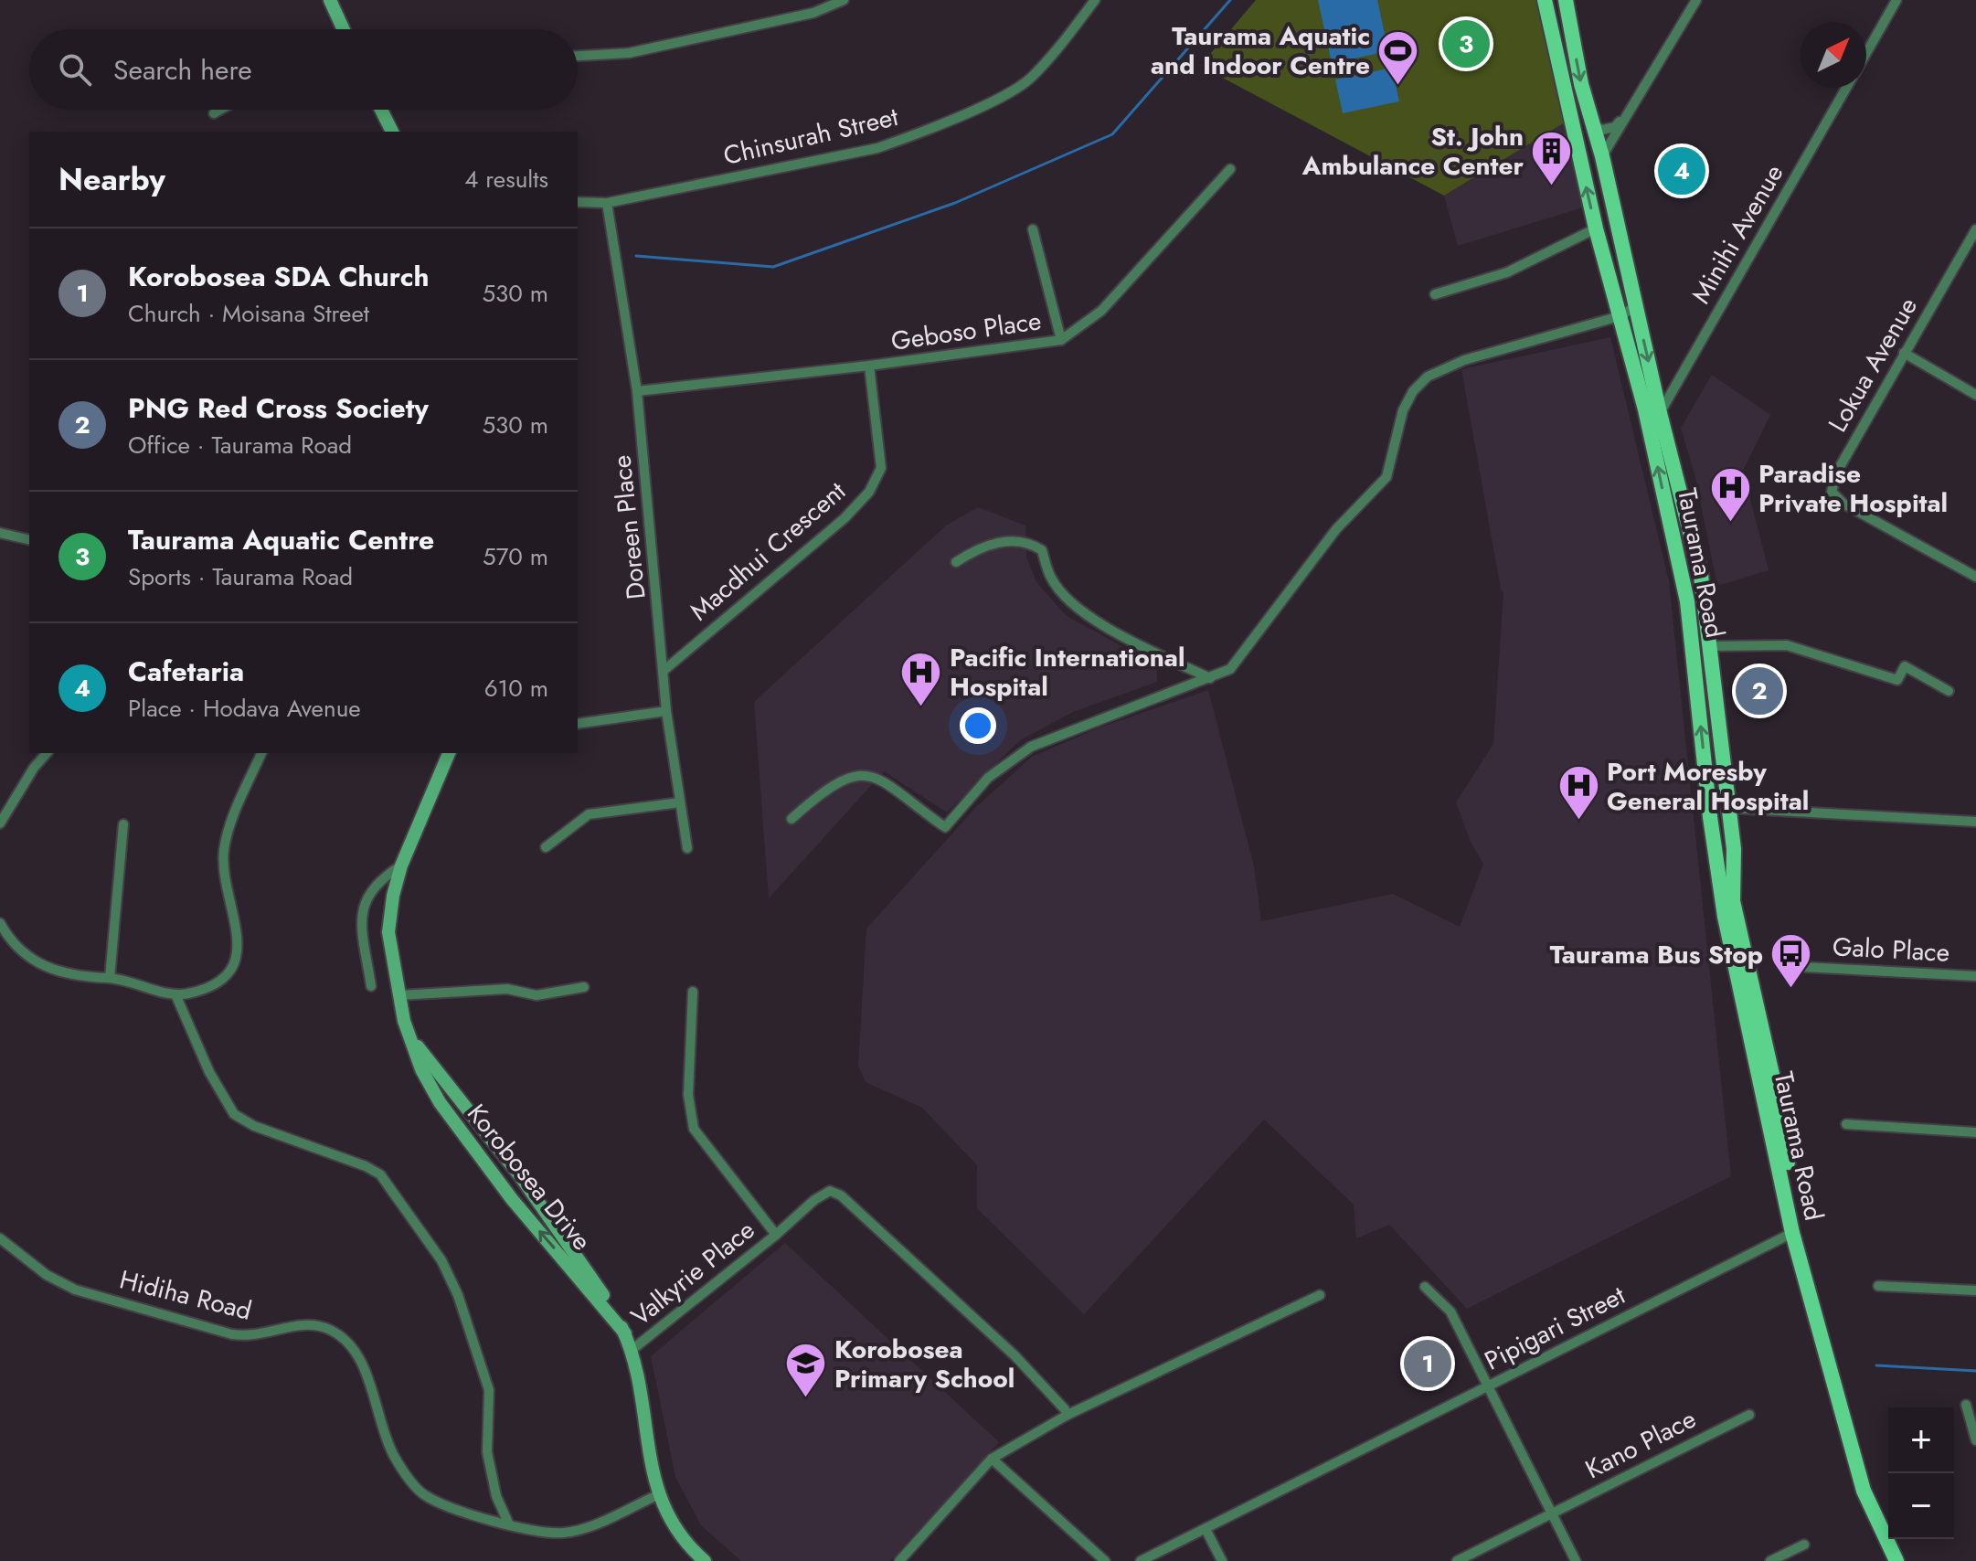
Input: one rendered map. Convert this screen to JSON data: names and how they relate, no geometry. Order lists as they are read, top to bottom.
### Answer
{
  "streets": {
    "main road": ["Taurama Road", "Korobosea Drive"],
    "street": [
      "Chinsurah Street",
      "Minihi Avenue",
      "Geboso Place",
      "Lokua Avenue",
      "Doreen Place",
      "Macdhui Crescent",
      "Galo Place",
      "Valkyrie Place",
      "Hidiha Road",
      "Pipigari Street",
      "Kano Place"
    ]
  },
  "crossings": [
    ["Chinsurah Street", "Doreen Place"],
    ["Minihi Avenue", "Taurama Road"],
    ["Geboso Place", "Doreen Place"],
    ["Geboso Place", "Macdhui Crescent"],
    ["Doreen Place", "Macdhui Crescent"],
    ["Taurama Road", "Pipigari Street"],
    ["Korobosea Drive", "Valkyrie Place"],
    ["Korobosea Drive", "Hidiha Road"]
  ],
  "places": {
    "sports": ["Taurama Aquatic and Indoor Centre"],
    "building": ["St. John Ambulance Center"],
    "hospital": ["Paradise Private Hospital", "Pacific International Hospital", "Port Moresby General Hospital"],
    "bus stop": ["Taurama Bus Stop"],
    "school or university": ["Korobosea Primary School"]
  },
  "north": "top right",
  "page": {
    "pins": [
      "3",
      "4",
      "2",
      "1"
    ],
    "search": "Search here",
    "heading": ["Nearby", "4 results"],
    "list": [
      {
        "mark": "1",
        "name": "Korobosea SDA Church",
        "note": "Church · Moisana Street",
        "value": "530 m"
      },
      {
        "mark": "2",
        "name": "PNG Red Cross Society",
        "note": "Office · Taurama Road",
        "value": "530 m"
      },
      {
        "mark": "3",
        "name": "Taurama Aquatic Centre",
        "note": "Sports · Taurama Road",
        "value": "570 m"
      },
      {
        "mark": "4",
        "name": "Cafetaria",
        "note": "Place · Hodava Avenue",
        "value": "610 m"
      }
    ],
    "map_buttons": ["+", "−"]
  }
}
